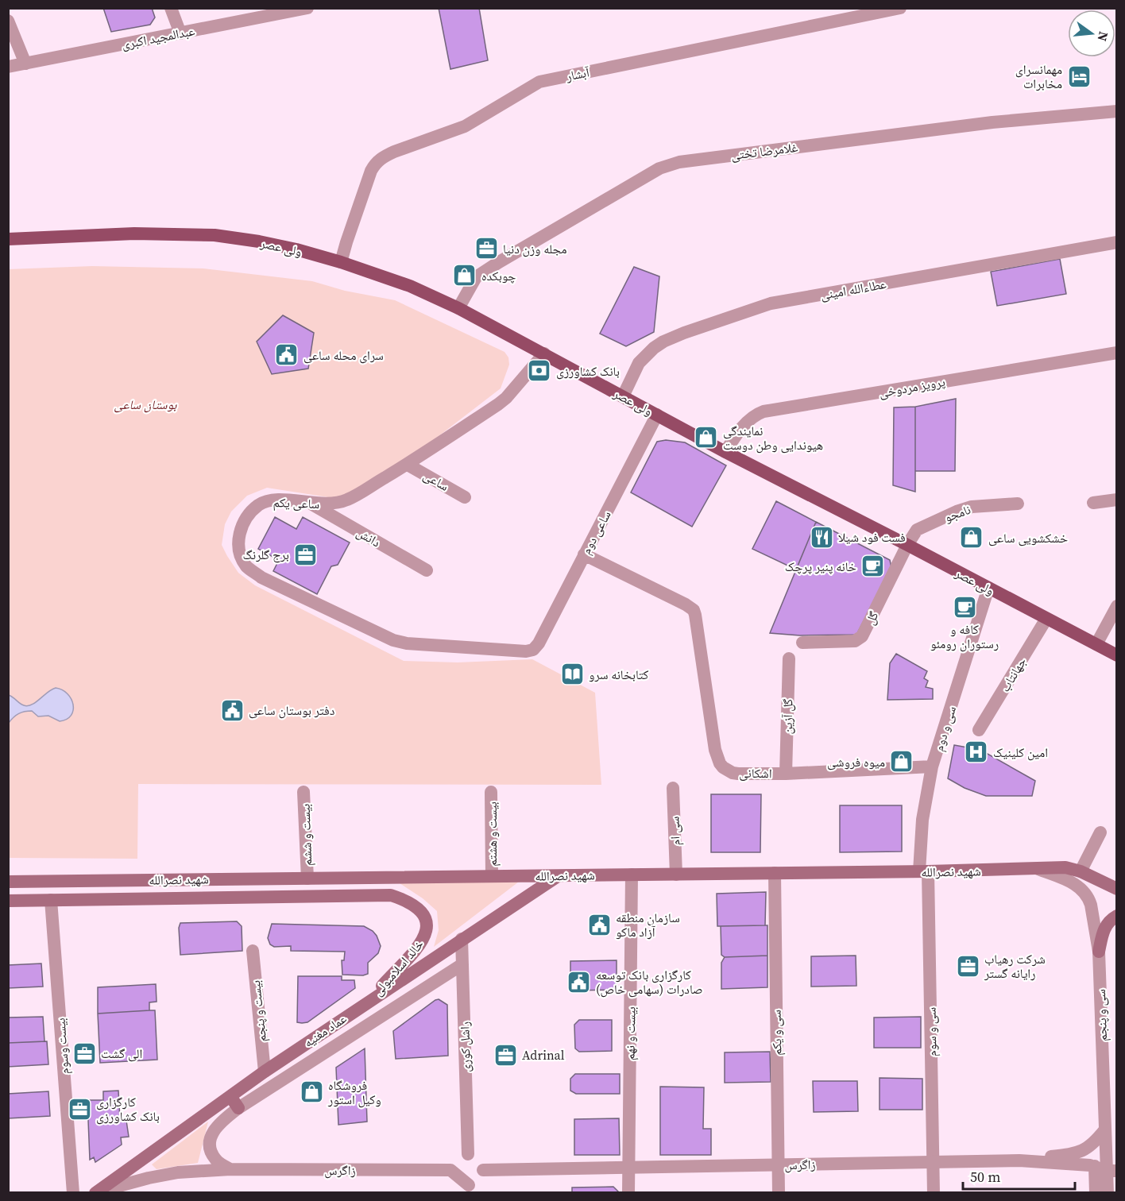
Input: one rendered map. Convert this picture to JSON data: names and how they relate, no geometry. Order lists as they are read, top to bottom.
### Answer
{
  "streets": {
    "main road": [
      "ولی عصر",
      "شهید نصرالله",
      "خالد اسلامبولی",
      "عماد مغنیه"
    ],
    "street": [
      "عبدالمجید اکبری",
      "آبشار",
      "غلامرضا تختی",
      "عطاءالله امینی",
      "پرویز مردوخی",
      "ساعی",
      "ساعی یکم",
      "نامجو",
      "ساعی دوم",
      "دانش",
      "گل",
      "جهانتاب",
      "گل آزین",
      "سی و دوم",
      "اشکانی",
      "سی ام",
      "بیست و هشتم",
      "بیست و ششم",
      "بیست و پنجم",
      "سی و پنجم",
      "سی و سوم",
      "سی و یکم",
      "بیست و نهم",
      "بیست وسوم",
      "راشل کوری",
      "زاگرس"
    ]
  },
  "crossings": [
    ["آبشار", "ولی عصر"],
    ["غلامرضا تختی", "ولی عصر"],
    ["ولی عصر", "عطاءالله امینی"],
    ["ولی عصر", "پرویز مردوخی"],
    ["ولی عصر", "ساعی یکم"],
    ["ولی عصر", "نامجو"],
    ["ولی عصر", "ساعی دوم"],
    ["ولی عصر", "گل"],
    ["ولی عصر", "جهانتاب"],
    ["ولی عصر", "سی و دوم"],
    ["ساعی", "ساعی یکم"],
    ["ساعی یکم", "ساعی دوم"],
    ["ساعی یکم", "دانش"],
    ["نامجو", "گل"],
    ["ساعی دوم", "اشکانی"],
    ["گل آزین", "اشکانی"],
    ["سی و دوم", "اشکانی"],
    ["سی و دوم", "شهید نصرالله"],
    ["سی و دوم", "سی و سوم"],
    ["سی ام", "شهید نصرالله"],
    ["بیست و هشتم", "شهید نصرالله"],
    ["بیست و ششم", "شهید نصرالله"],
    ["شهید نصرالله", "خالد اسلامبولی"],
    ["شهید نصرالله", "سی و پنجم"],
    ["شهید نصرالله", "عماد مغنیه"],
    ["شهید نصرالله", "سی و سوم"],
    ["شهید نصرالله", "سی و یکم"],
    ["شهید نصرالله", "بیست و نهم"],
    ["شهید نصرالله", "بیست وسوم"],
    ["خالد اسلامبولی", "عماد مغنیه"],
    ["بیست و پنجم", "عماد مغنیه"],
    ["سی و پنجم", "زاگرس"],
    ["عماد مغنیه", "راشل کوری"],
    ["عماد مغنیه", "زاگرس"],
    ["سی و سوم", "زاگرس"],
    ["سی و یکم", "زاگرس"],
    ["بیست و نهم", "زاگرس"]
  ],
  "parks": ["بوستان ساعی"],
  "places": {
    "hotel": ["مهمانسرای مخابرات"],
    "office": [
      "مجله وزن دنیا",
      "برج گلرنگ",
      "شرکت رهیاب رایانه گستر",
      "الی گشت",
      "Adrinal",
      "کارگزاری بانک کشاورزی"
    ],
    "shop": [
      "چوبکده",
      "نمایندگی هیوندایی وطن دوست",
      "خشکشویی ساعی",
      "میوه فروشی",
      "فروشگاه وکیل استور"
    ],
    "public building": [
      "سرای محله ساعی",
      "دفتر بوستان ساعی",
      "سازمان منطقه آزاد ماکو",
      "کارگزاری بانک توسعه صادرات (سهامی خاص)"
    ],
    "bank": ["بانک کشاورزی"],
    "restaurant": ["فست فود شیلا"],
    "cafe": ["خانه پنیر پرچک", "کافه و رستوران رومئو"],
    "library": ["کتابخانه سرو"],
    "hospital": ["امین کلینیک"]
  },
  "scale_bar": "50 m",
  "north": "right"
}
